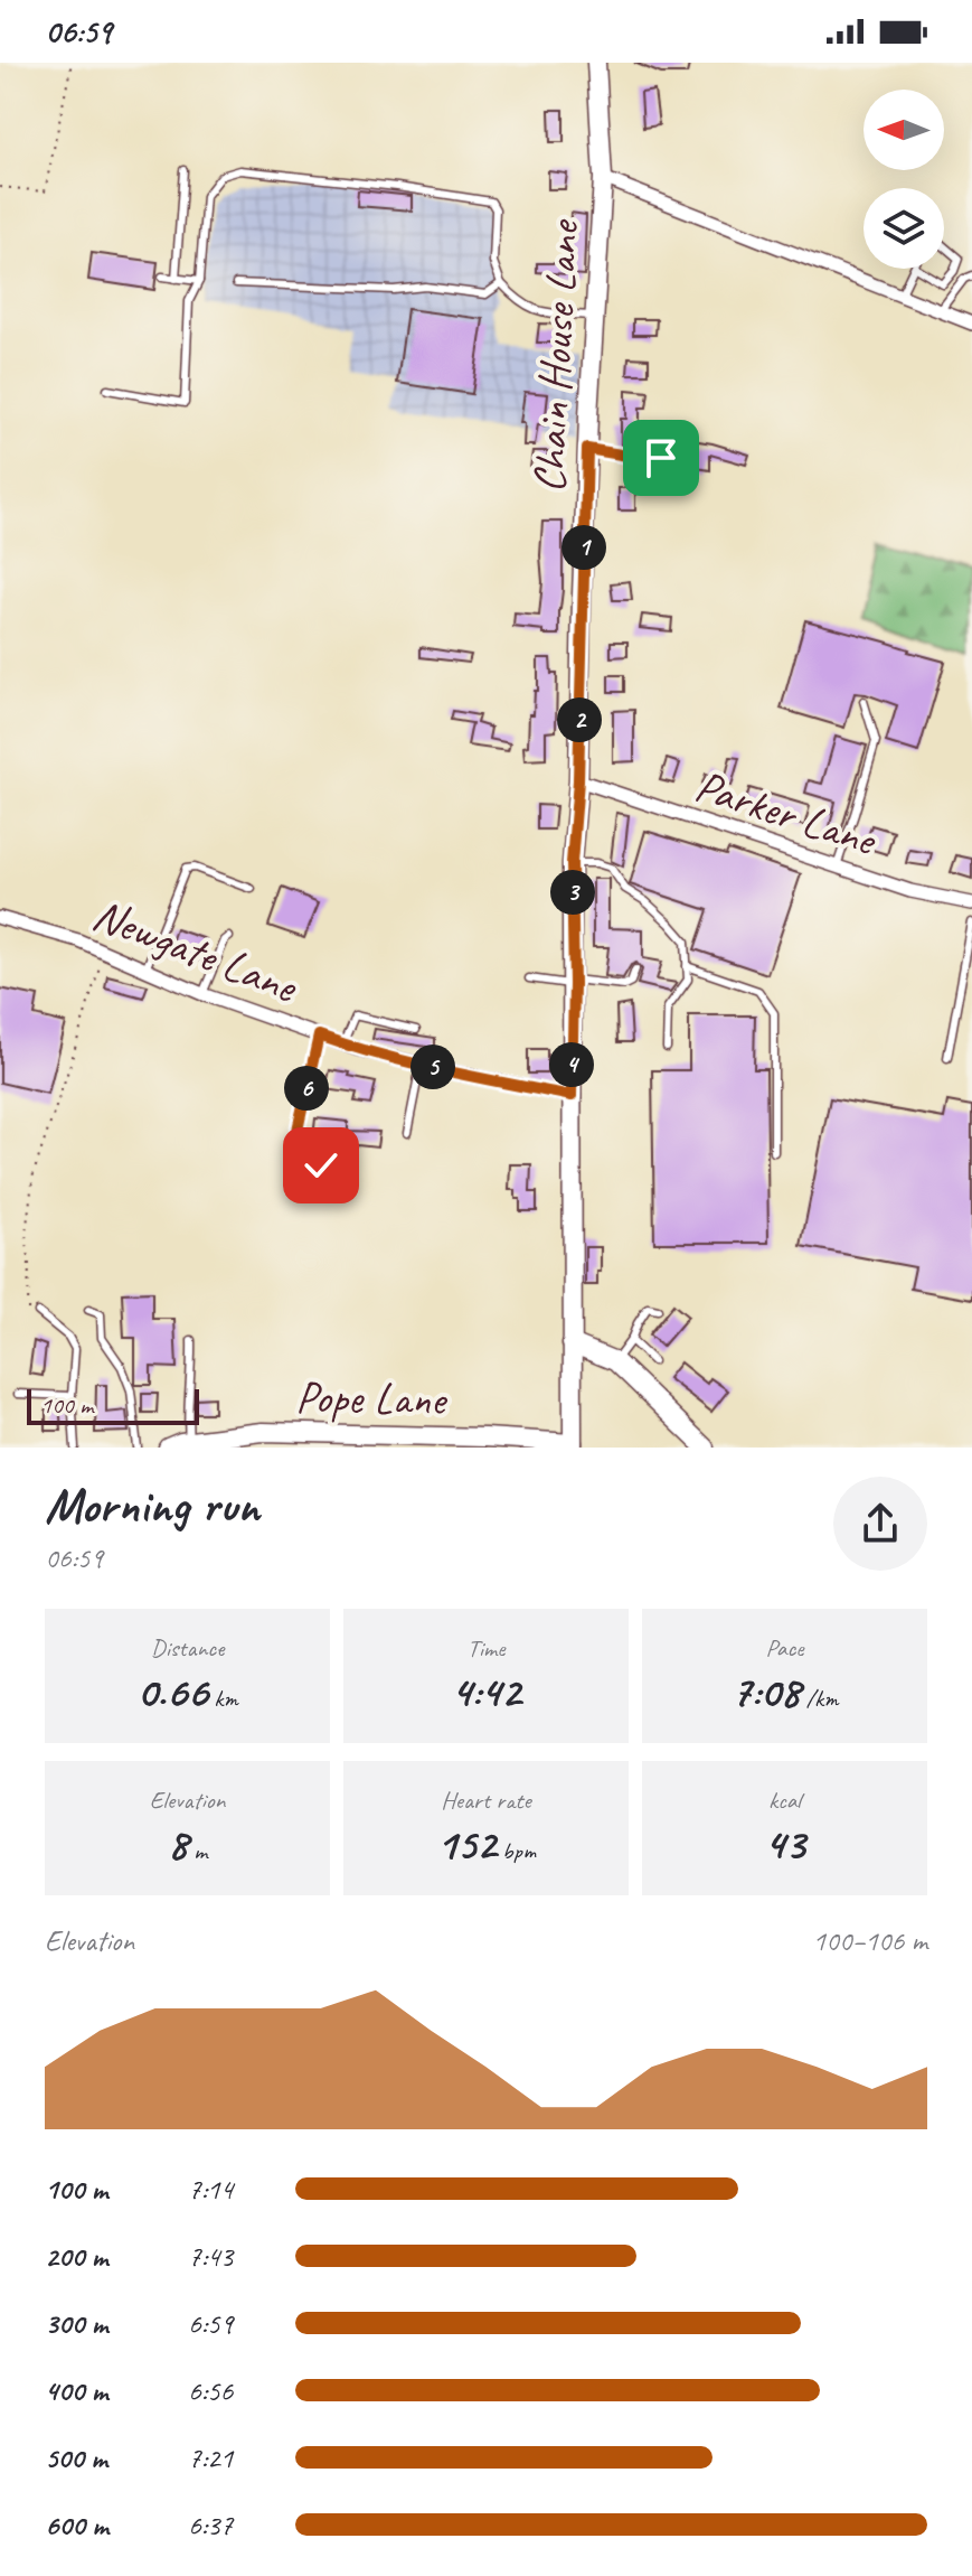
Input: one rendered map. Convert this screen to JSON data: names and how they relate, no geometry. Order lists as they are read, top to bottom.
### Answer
{
  "streets": {
    "street": [
      "Chain House Lane",
      "Parker Lane",
      "Newgate Lane",
      "Pope Lane"
    ]
  },
  "crossings": [
    ["Chain House Lane", "Parker Lane"],
    ["Chain House Lane", "Newgate Lane"],
    ["Chain House Lane", "Pope Lane"]
  ],
  "scale_bar": "100 m",
  "north": "left",
  "page": {
    "status": "06:59",
    "pins": [
      "1",
      "2",
      "3",
      "4",
      "5",
      "6"
    ],
    "scale": "100 m",
    "heading": ["Morning run", "06:59"],
    "stats": [
      ["Distance", "0.66 km"],
      ["Time", "4:42"],
      ["Pace", "7:08 /km"],
      ["Elevation", "8 m"],
      ["Heart rate", "152 bpm"],
      ["kcal", "43"]
    ],
    "chart": ["Elevation", "100–106 m"],
    "list": [
      {
        "name": "100 m",
        "note": "7:14"
      },
      {
        "name": "200 m",
        "note": "7:43"
      },
      {
        "name": "300 m",
        "note": "6:59"
      },
      {
        "name": "400 m",
        "note": "6:56"
      },
      {
        "name": "500 m",
        "note": "7:21"
      },
      {
        "name": "600 m",
        "note": "6:37"
      }
    ]
  }
}
